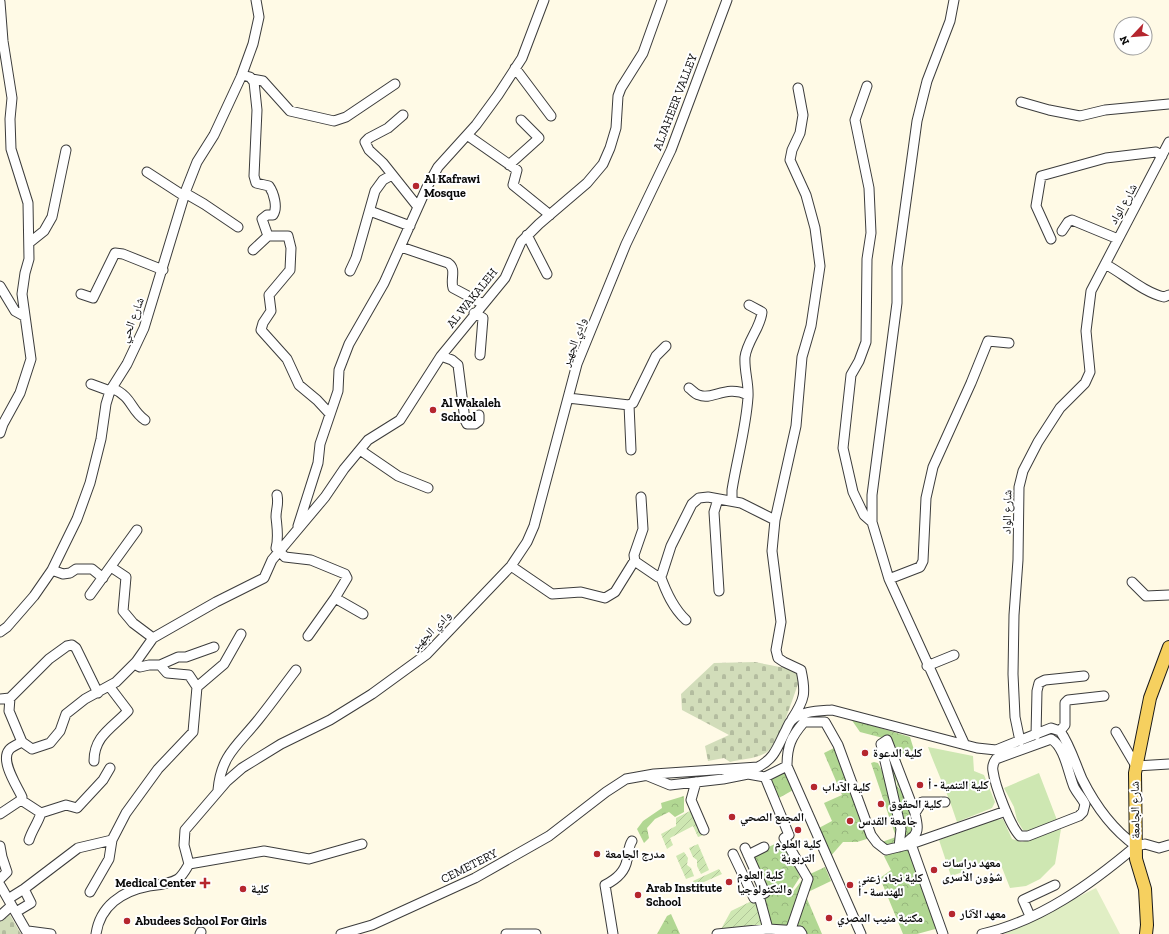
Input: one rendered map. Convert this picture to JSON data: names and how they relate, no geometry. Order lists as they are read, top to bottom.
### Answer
{
  "streets": {
    "main road": ["شارع الجامعة"],
    "street": [
      "ALJAHEER VALLEY",
      "شارع الواد",
      "AL WAKALEH",
      "شارع الحي",
      "وادي الجهير",
      "CEMETERY"
    ]
  },
  "crossings": [
    ["ALJAHEER VALLEY", "وادي الجهير"]
  ],
  "places": {
    "other": [
      "Al Kafrawi Mosque",
      "Al Wakaleh School",
      "كلية الدعوة",
      "كلية التنمية - أ",
      "كلية الآداب",
      "كلية الحقوق",
      "المجمع الصحي",
      "جامعة القدس",
      "كلية العلوم التربوية",
      "مدرج الجامعة",
      "معهد دراسات شؤون الأسرى",
      "كلية العلوم والتكنولوجيا",
      "كلية نجاد زعني للهندسة - أ",
      "كلية",
      "Arab Institute School",
      "معهد الآثار",
      "مكتبة منيب المصري",
      "Abudees School For Girls"
    ],
    "health": ["Medical Center"]
  },
  "north": "bottom left"
}
